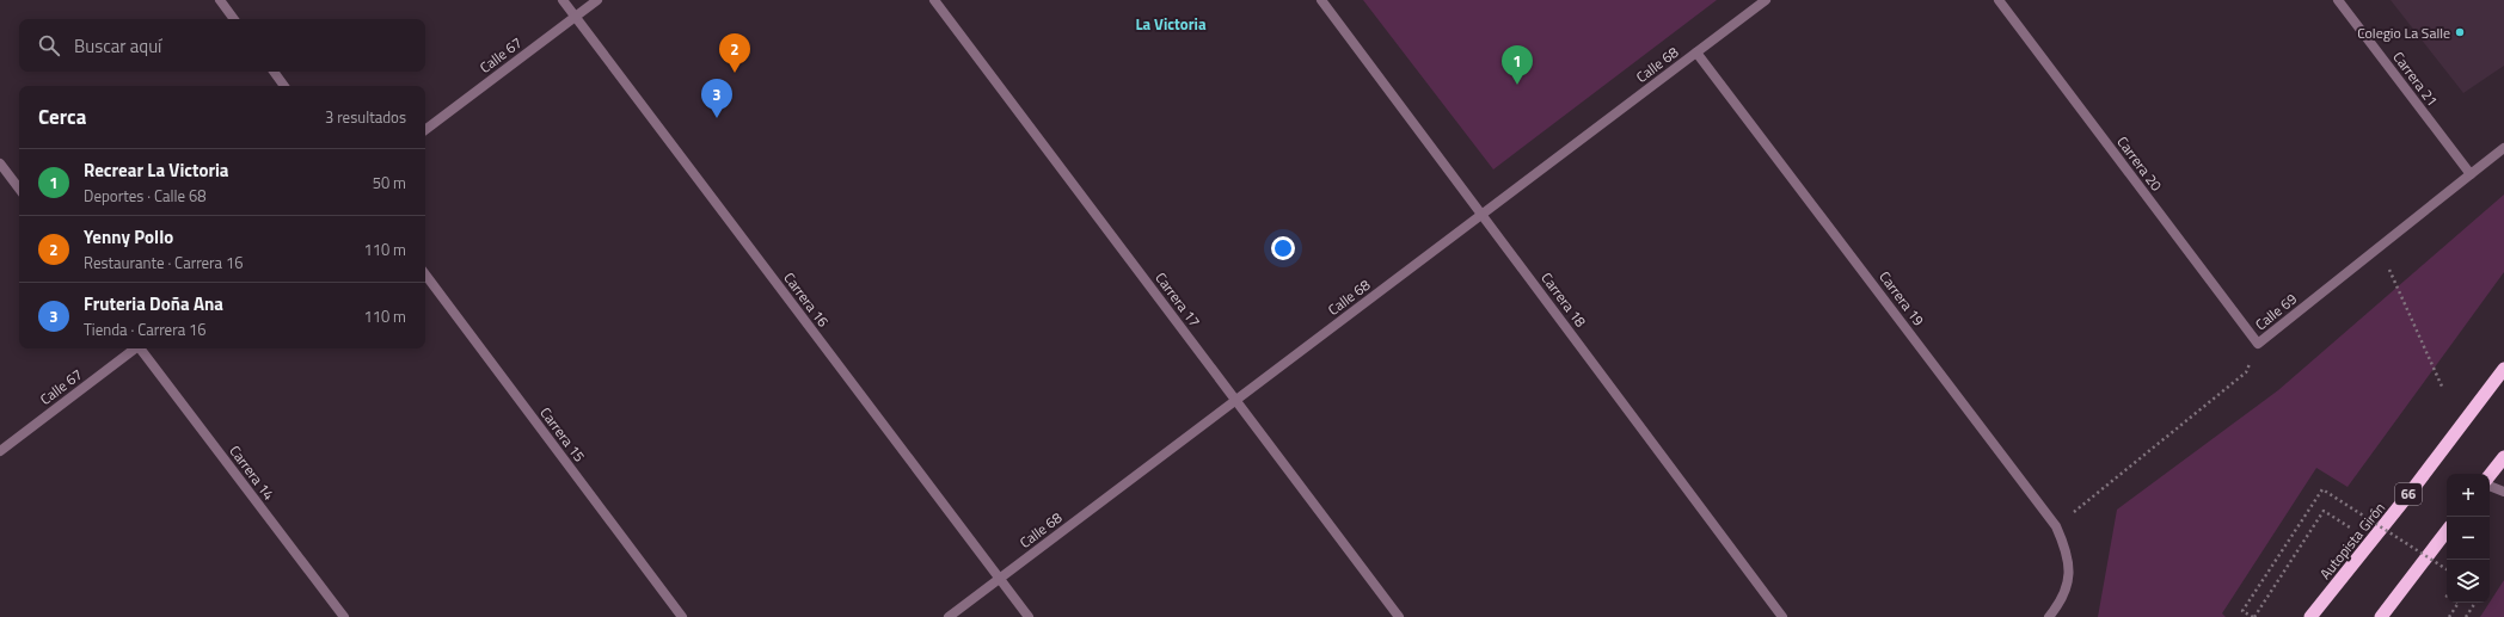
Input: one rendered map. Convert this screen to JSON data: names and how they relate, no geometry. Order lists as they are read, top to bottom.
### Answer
{
  "streets": {
    "highway": ["66", "Autopista Girón"],
    "street": [
      "Calle 67",
      "Calle 68",
      "Carrera 21",
      "Carrera 20",
      "Carrera 19",
      "Carrera 16",
      "Carrera 17",
      "Carrera 18",
      "Calle 69",
      "Carrera 15",
      "Carrera 14"
    ]
  },
  "crossings": [
    ["Calle 67", "Carrera 16"],
    ["Calle 68", "Carrera 19"],
    ["Calle 68", "Carrera 16"],
    ["Calle 68", "Carrera 17"],
    ["Calle 68", "Carrera 18"],
    ["Carrera 21", "Calle 69"],
    ["Carrera 20", "Calle 69"],
    ["Carrera 19", "Calle 69"]
  ],
  "districts": ["La Victoria"],
  "places": ["Colegio La Salle"],
  "page": {
    "search": "Buscar aquí",
    "pins": ["2", "1", "3"],
    "heading": ["Cerca", "3 resultados"],
    "list": [
      {
        "mark": "1",
        "name": "Recrear La Victoria",
        "note": "Deportes · Calle 68",
        "value": "50 m"
      },
      {
        "mark": "2",
        "name": "Yenny Pollo",
        "note": "Restaurante · Carrera 16",
        "value": "110 m"
      },
      {
        "mark": "3",
        "name": "Fruteria Doña Ana",
        "note": "Tienda · Carrera 16",
        "value": "110 m"
      }
    ],
    "map_buttons": ["+", "−"]
  }
}
